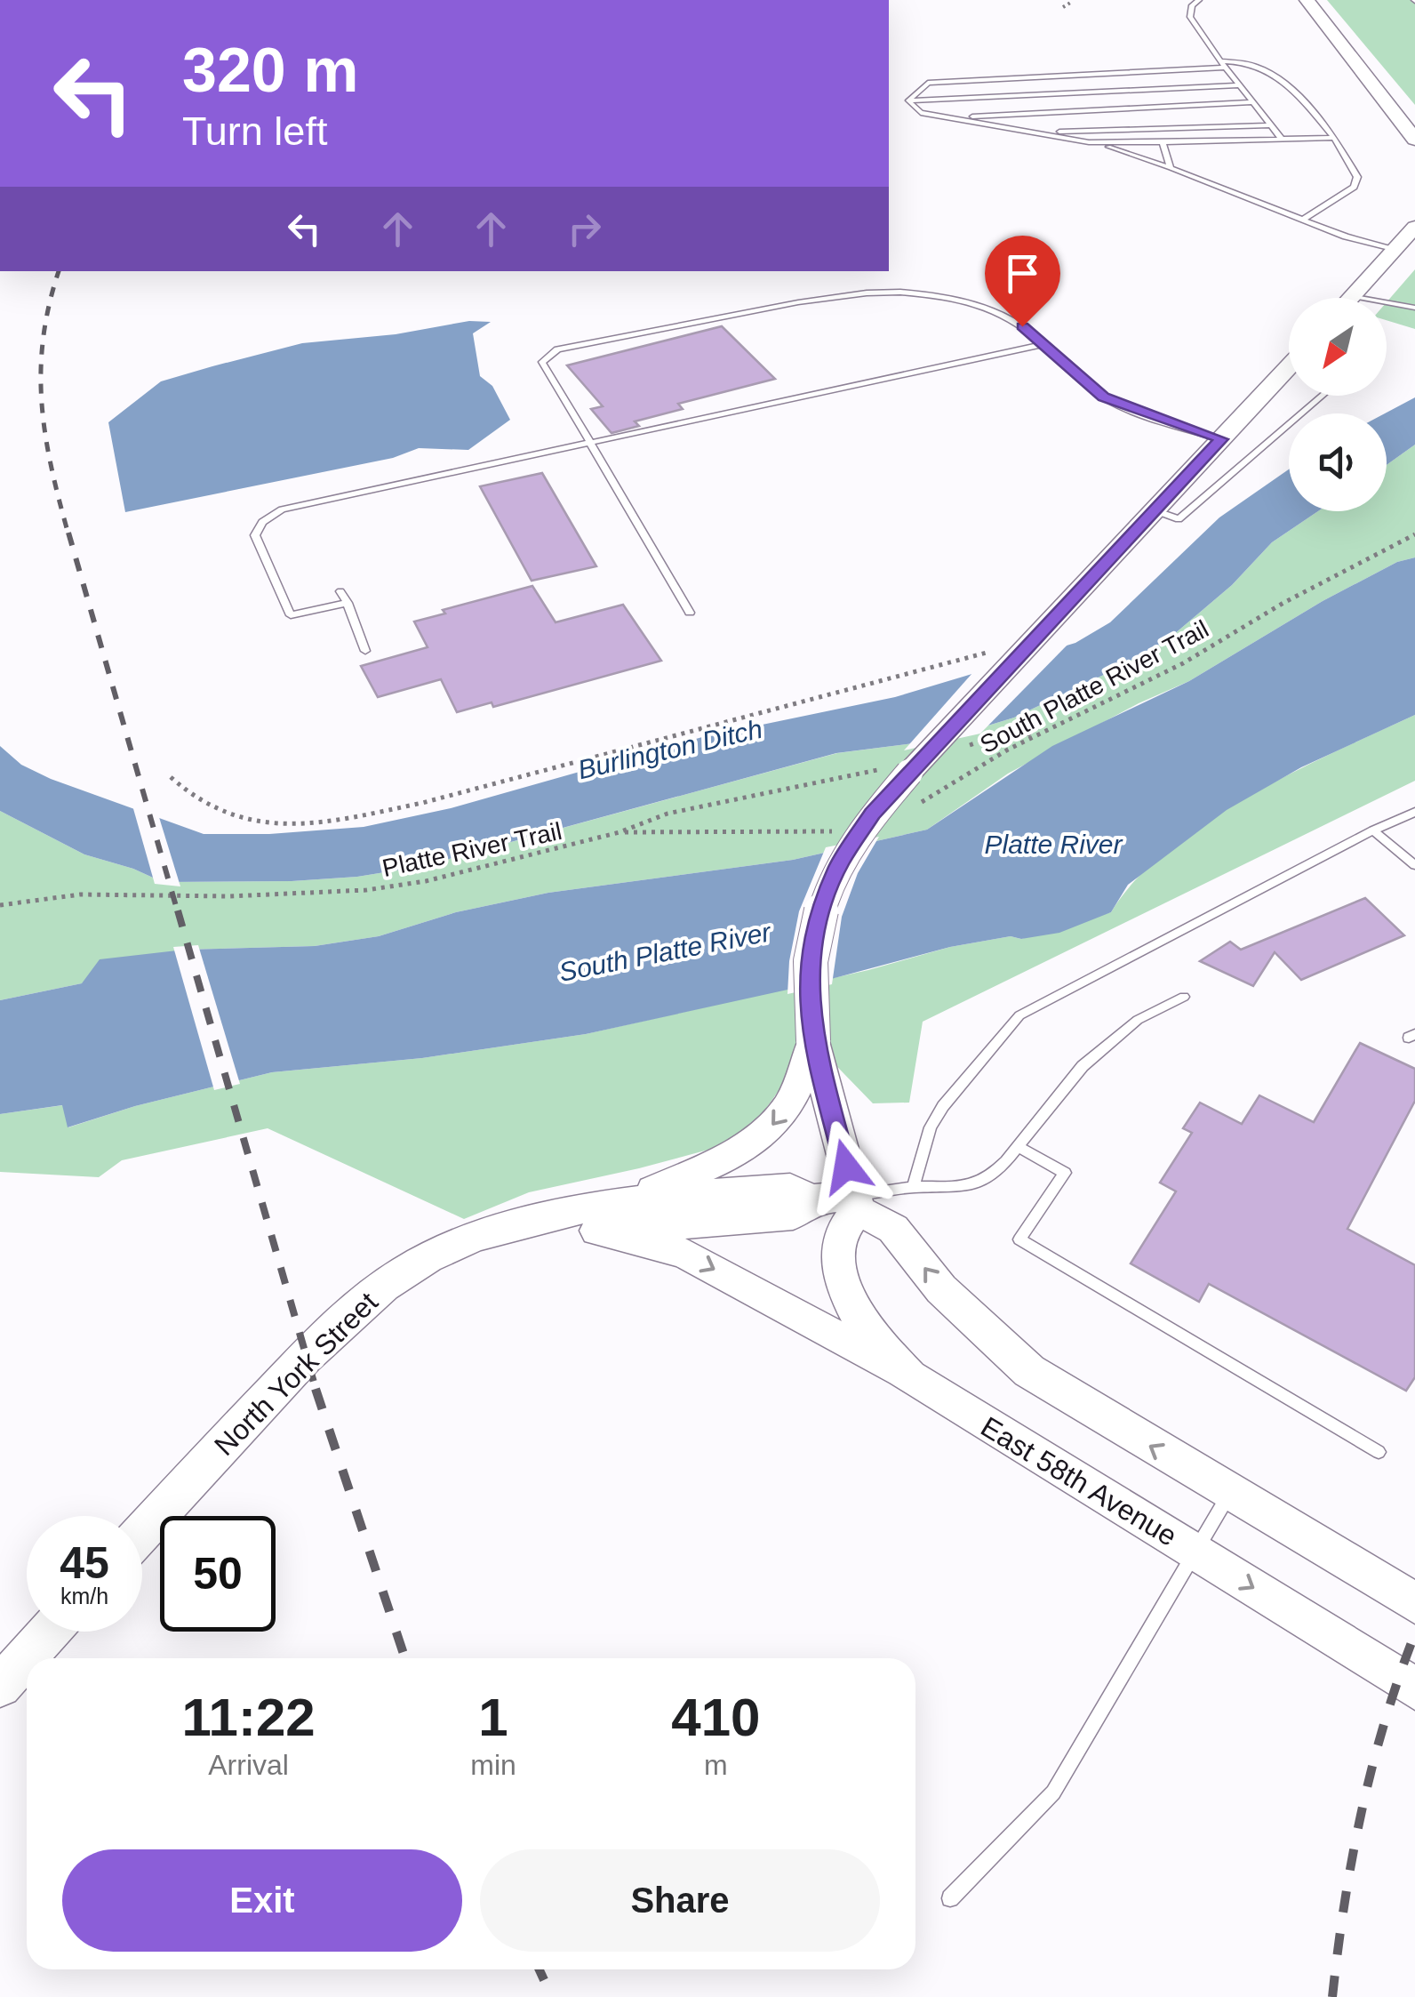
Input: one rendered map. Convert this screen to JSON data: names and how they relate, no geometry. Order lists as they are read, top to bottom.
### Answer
{
  "streets": {
    "main road": ["North York Street", "East 58th Avenue"],
    "path": ["South Platte River Trail", "Platte River Trail"]
  },
  "crossings": [
    ["North York Street", "East 58th Avenue"]
  ],
  "water": ["Burlington Ditch", "Platte River", "South Platte River"],
  "north": "bottom left",
  "page": {
    "turn": ["320 m", "Turn left"],
    "speed": "45 km/h",
    "limit": "50",
    "eta": [
      "11:22",
      "Arrival",
      "1",
      "min",
      "410",
      "m"
    ],
    "buttons": ["Exit", "Share"]
  }
}
